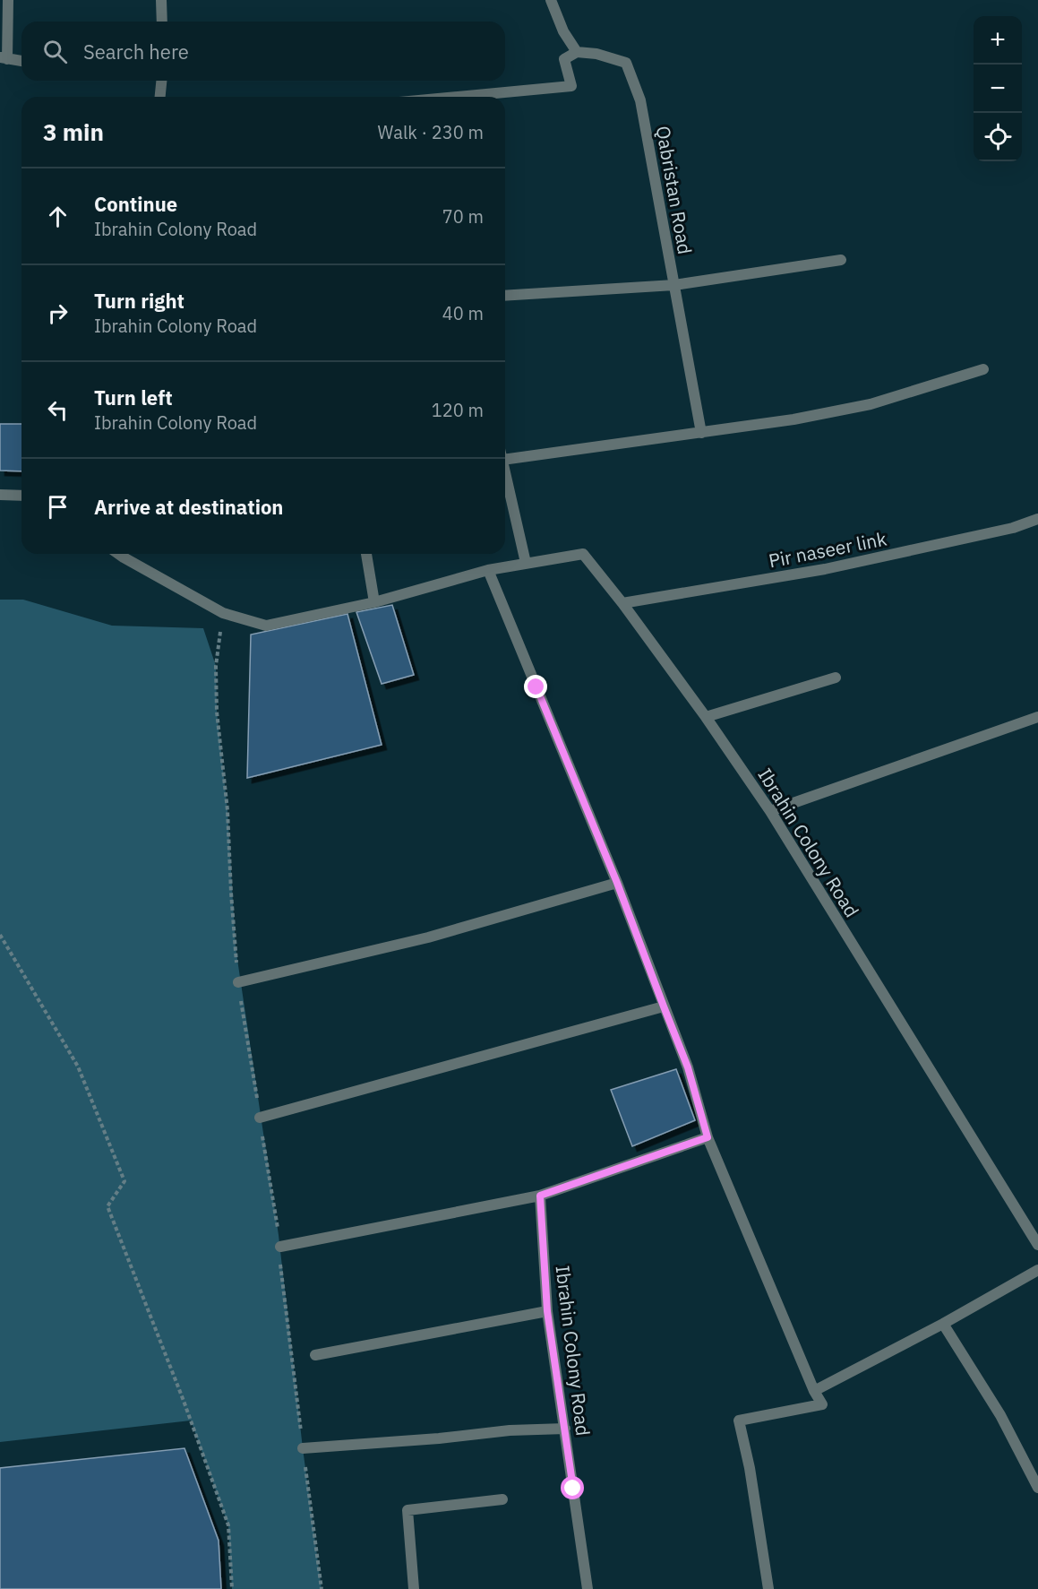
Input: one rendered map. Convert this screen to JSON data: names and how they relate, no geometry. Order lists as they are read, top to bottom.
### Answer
{
  "streets": {
    "street": ["Qabristan Road", "Pir naseer link", "Ibrahin Colony Road"]
  },
  "crossings": [
    ["Pir naseer link", "Ibrahin Colony Road"]
  ],
  "page": {
    "map_buttons": ["+", "−"],
    "search": "Search here",
    "heading": ["3 min", "Walk · 230 m"],
    "list": [
      ["Continue", "Ibrahin Colony Road", "70 m"],
      ["Turn right", "Ibrahin Colony Road", "40 m"],
      ["Turn left", "Ibrahin Colony Road", "120 m"],
      "Arrive at destination"
    ]
  }
}
